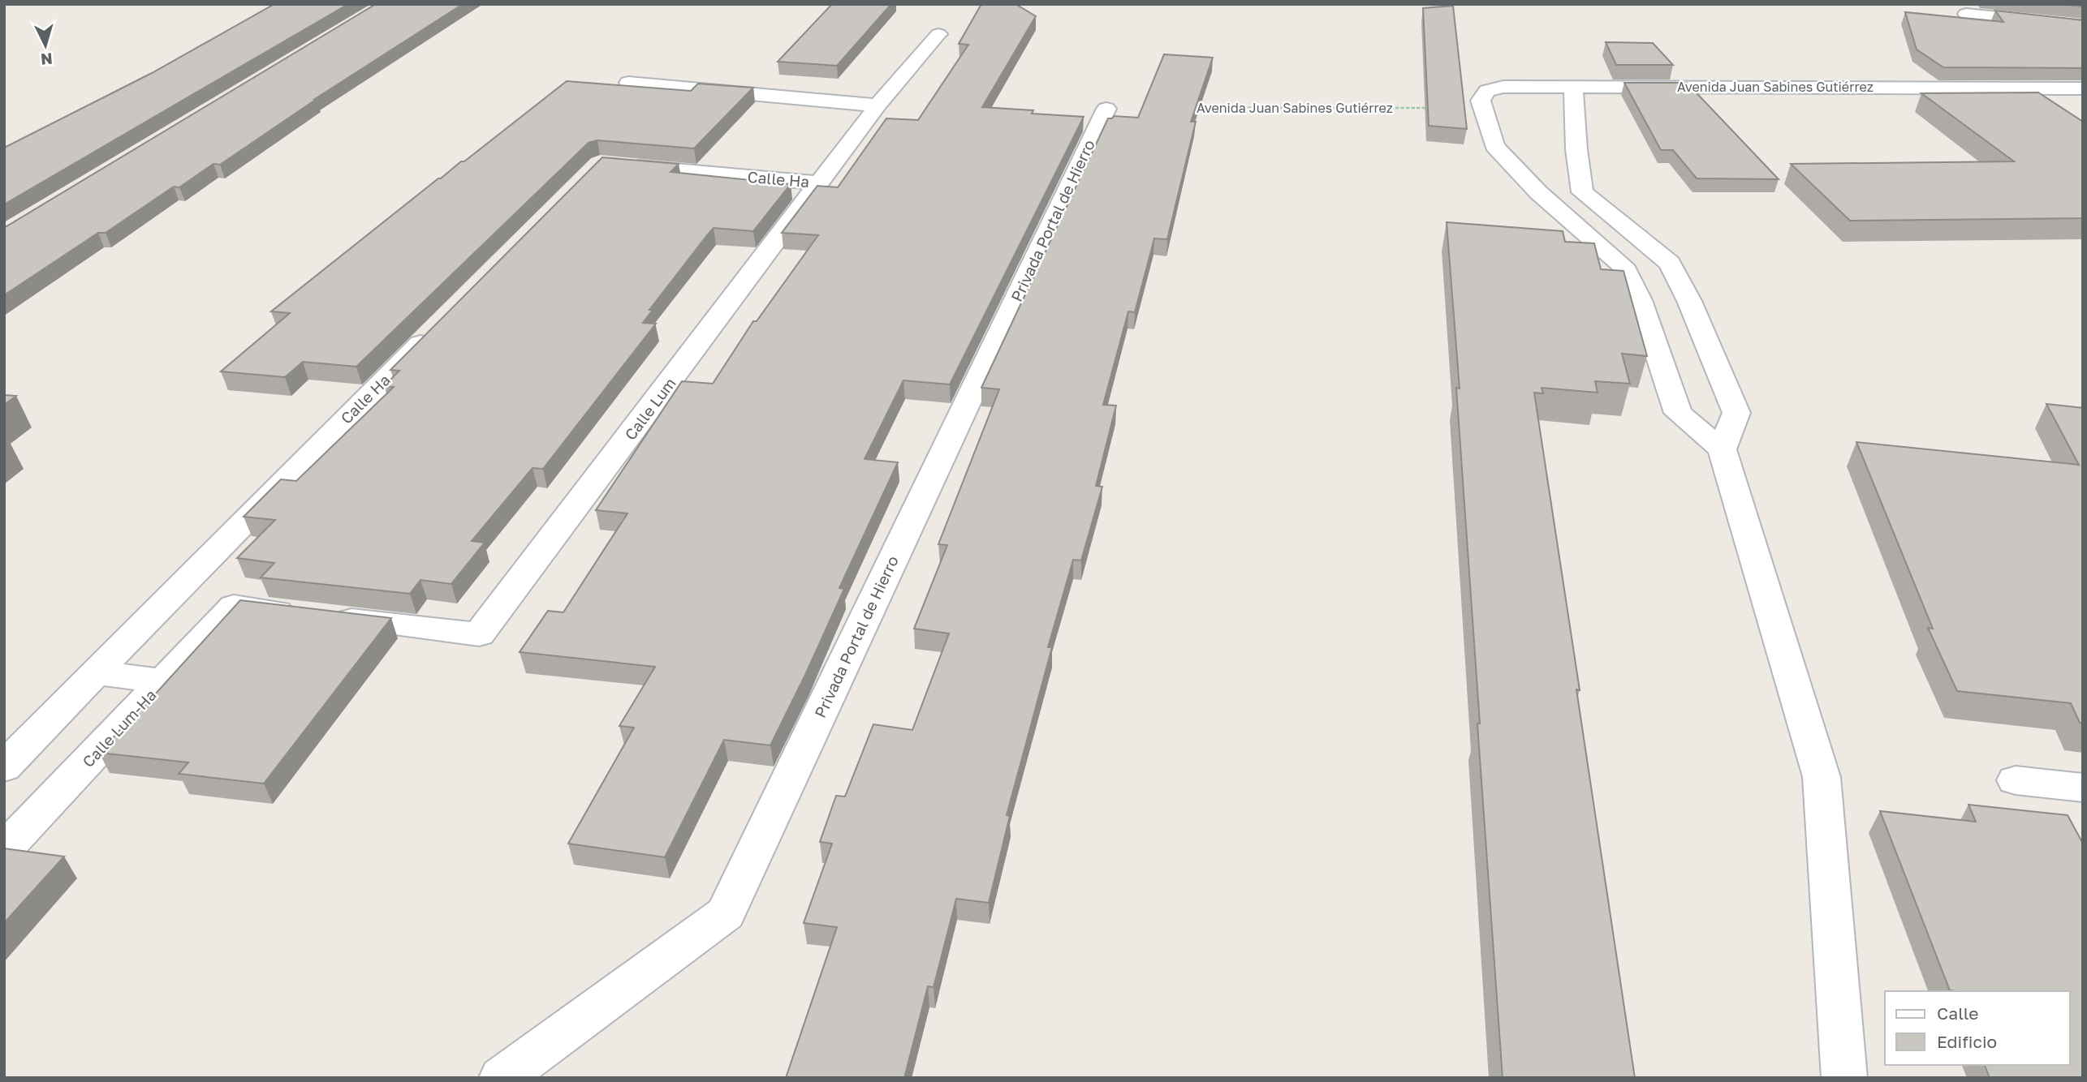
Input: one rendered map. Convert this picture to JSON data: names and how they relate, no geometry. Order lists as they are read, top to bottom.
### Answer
{
  "streets": {
    "street": [
      "Avenida Juan Sabines Gutiérrez",
      "Calle Ha",
      "Privada Portal de Hierro",
      "Calle Lum",
      "Calle Lum-Ha"
    ]
  },
  "crossings": [
    ["Calle Ha", "Calle Lum"],
    ["Calle Lum", "Calle Lum-Ha"]
  ],
  "legend": ["Calle", "Edificio"],
  "north": "bottom"
}
